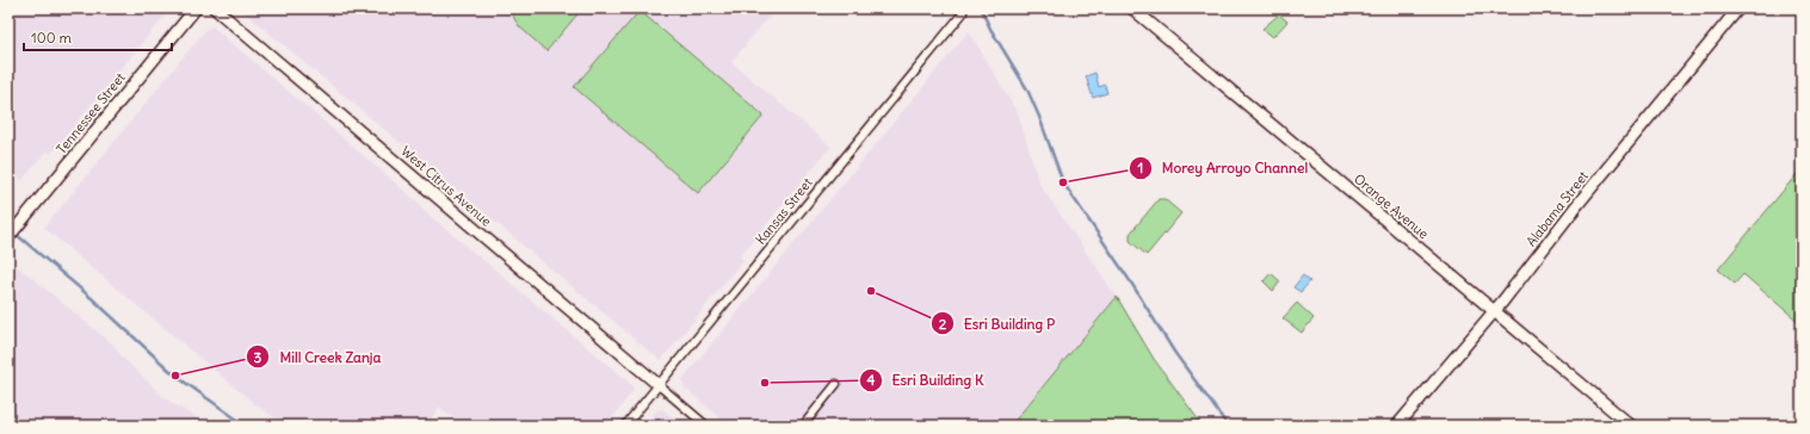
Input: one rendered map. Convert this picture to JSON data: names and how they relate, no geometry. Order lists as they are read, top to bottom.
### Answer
{
  "streets": {
    "street": [
      "Tennessee Street",
      "West Citrus Avenue",
      "Orange Avenue",
      "Alabama Street",
      "Kansas Street"
    ]
  },
  "crossings": [
    ["West Citrus Avenue", "Kansas Street"],
    ["Orange Avenue", "Alabama Street"]
  ],
  "places": [
    "Morey Arroyo Channel",
    "Esri Building P",
    "Mill Creek Zanja",
    "Esri Building K"
  ],
  "scale_bar": "100 m"
}
